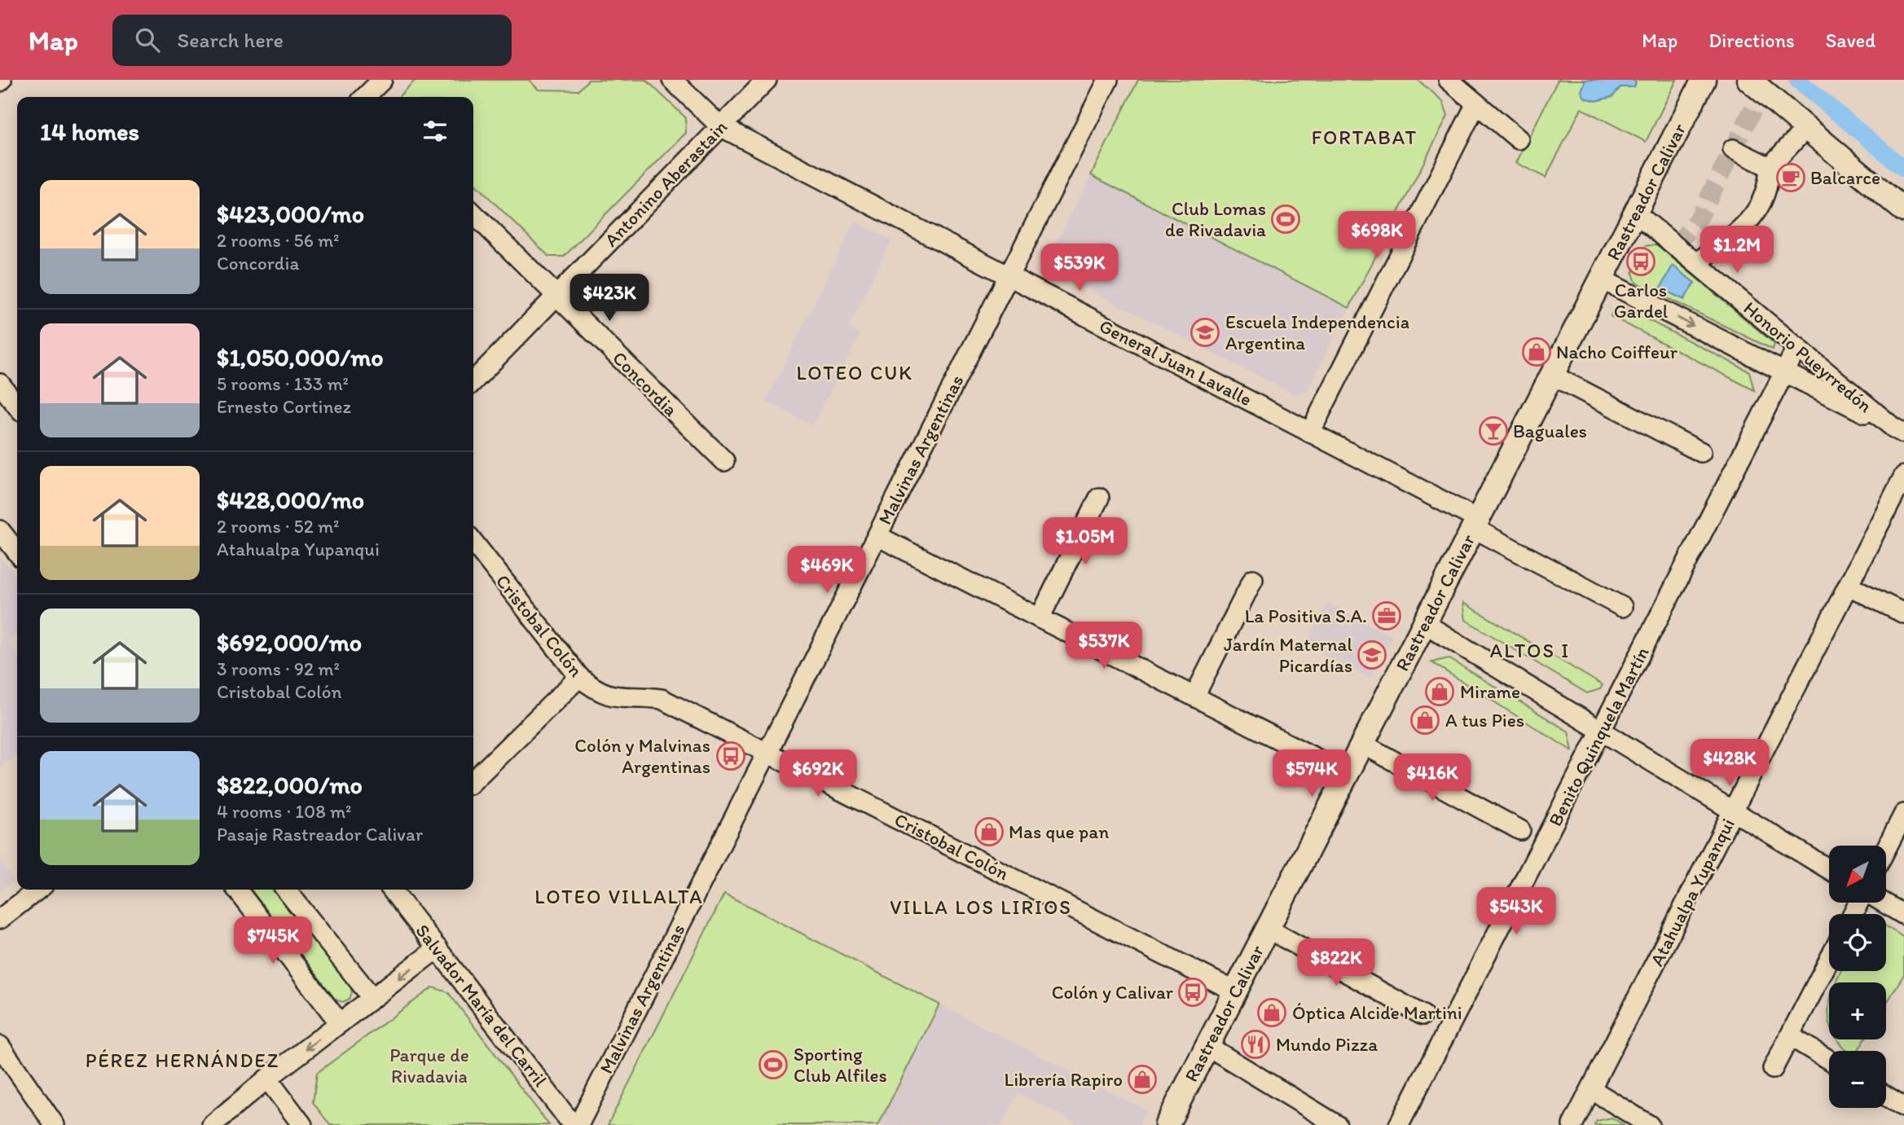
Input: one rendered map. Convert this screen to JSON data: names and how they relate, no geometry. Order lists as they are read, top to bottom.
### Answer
{
  "streets": {
    "main road": ["Rastreador Calivar"],
    "street": [
      "Antonino Aberastain",
      "Honorio Pueyrredón",
      "General Juan Lavalle",
      "Concordia",
      "Malvinas Argentinas",
      "Cristobal Colón",
      "Benito Quinquela Martín",
      "Atahualpa Yupanqui",
      "Salvador María del Carril"
    ]
  },
  "crossings": [
    ["Antonino Aberastain", "General Juan Lavalle"],
    ["Antonino Aberastain", "Concordia"],
    ["Rastreador Calivar", "Honorio Pueyrredón"],
    ["Rastreador Calivar", "General Juan Lavalle"],
    ["Rastreador Calivar", "Cristobal Colón"],
    ["Honorio Pueyrredón", "Benito Quinquela Martín"],
    ["General Juan Lavalle", "Malvinas Argentinas"],
    ["Malvinas Argentinas", "Cristobal Colón"]
  ],
  "districts": [
    "FORTABAT",
    "LOTEO CUK",
    "ALTOS I",
    "LOTEO VILLALTA",
    "VILLA LOS LIRIOS",
    "PÉREZ HERNÁNDEZ"
  ],
  "parks": ["Parque de Rivadavia"],
  "places": {
    "cafe": ["Balcarce"],
    "sports": ["Club Lomas de Rivadavia", "Sporting Club Alfiles"],
    "bus stop": ["Carlos Gardel", "Colón y Malvinas Argentinas", "Colón y Calivar"],
    "school or university": ["Escuela Independencia Argentina", "Jardín Maternal Picardías"],
    "shop": [
      "Nacho Coiffeur",
      "Mirame",
      "A tus Pies",
      "Mas que pan",
      "Óptica Alcide Martini",
      "Librería Rapiro"
    ],
    "bar": ["Baguales"],
    "office": ["La Positiva S.A."],
    "restaurant": ["Mundo Pizza"]
  },
  "north": "bottom left",
  "page": {
    "header": "Map",
    "search": "Search here",
    "nav": ["Map", "Directions", "Saved"],
    "heading": "14 homes",
    "list": [
      {
        "name": "$423,000/mo",
        "note": "2 rooms · 56 m² · Concordia"
      },
      {
        "name": "$1,050,000/mo",
        "note": "5 rooms · 133 m² · Ernesto Cortinez"
      },
      {
        "name": "$428,000/mo",
        "note": "2 rooms · 52 m² · Atahualpa Yupanqui"
      },
      {
        "name": "$692,000/mo",
        "note": "3 rooms · 92 m² · Cristobal Colón"
      },
      {
        "name": "$822,000/mo",
        "note": "4 rooms · 108 m² · Pasaje Rastreador Calivar"
      }
    ],
    "price": [
      "$698K",
      "$1.2M",
      "$539K",
      "$423K",
      "$1.05M",
      "$469K",
      "$537K",
      "$428K",
      "$692K",
      "$574K",
      "$416K",
      "$543K",
      "$745K",
      "$822K"
    ],
    "map_buttons": ["+", "−"]
  }
}
